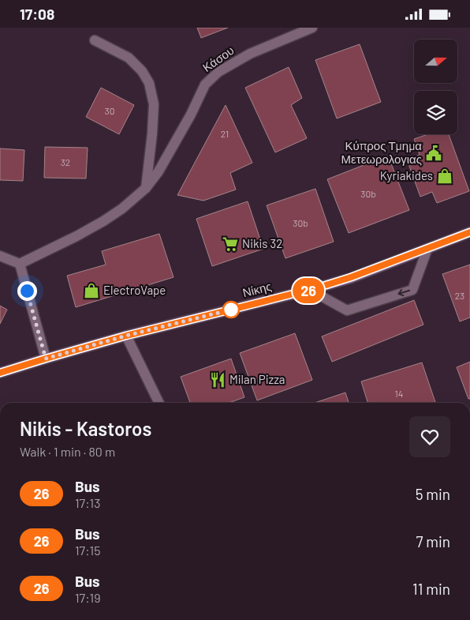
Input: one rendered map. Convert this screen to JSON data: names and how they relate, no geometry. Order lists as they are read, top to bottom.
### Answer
{
  "streets": {
    "main road": ["Νίκης"],
    "street": ["Κάσου"]
  },
  "places": {
    "public building": ["Κύπρος Τμημα Μετεωρολογιας"],
    "shop": ["Kyriakides", "ElectroVape"],
    "supermarket": ["Nikis 32"],
    "restaurant": ["Milan Pizza"]
  },
  "lines": ["bus line 26"],
  "house_numbers": [
    "30",
    "21",
    "32",
    "30b",
    "30b",
    "23",
    "14"
  ],
  "north": "right",
  "page": {
    "status": "17:08",
    "on_map": "26",
    "heading": ["Nikis - Kastoros", "Walk · 1 min · 80 m"],
    "list": [
      {
        "mark": "26",
        "name": "Bus",
        "note": "17:13",
        "value": "5 min"
      },
      {
        "mark": "26",
        "name": "Bus",
        "note": "17:15",
        "value": "7 min"
      },
      {
        "mark": "26",
        "name": "Bus",
        "note": "17:19",
        "value": "11 min"
      }
    ]
  }
}
